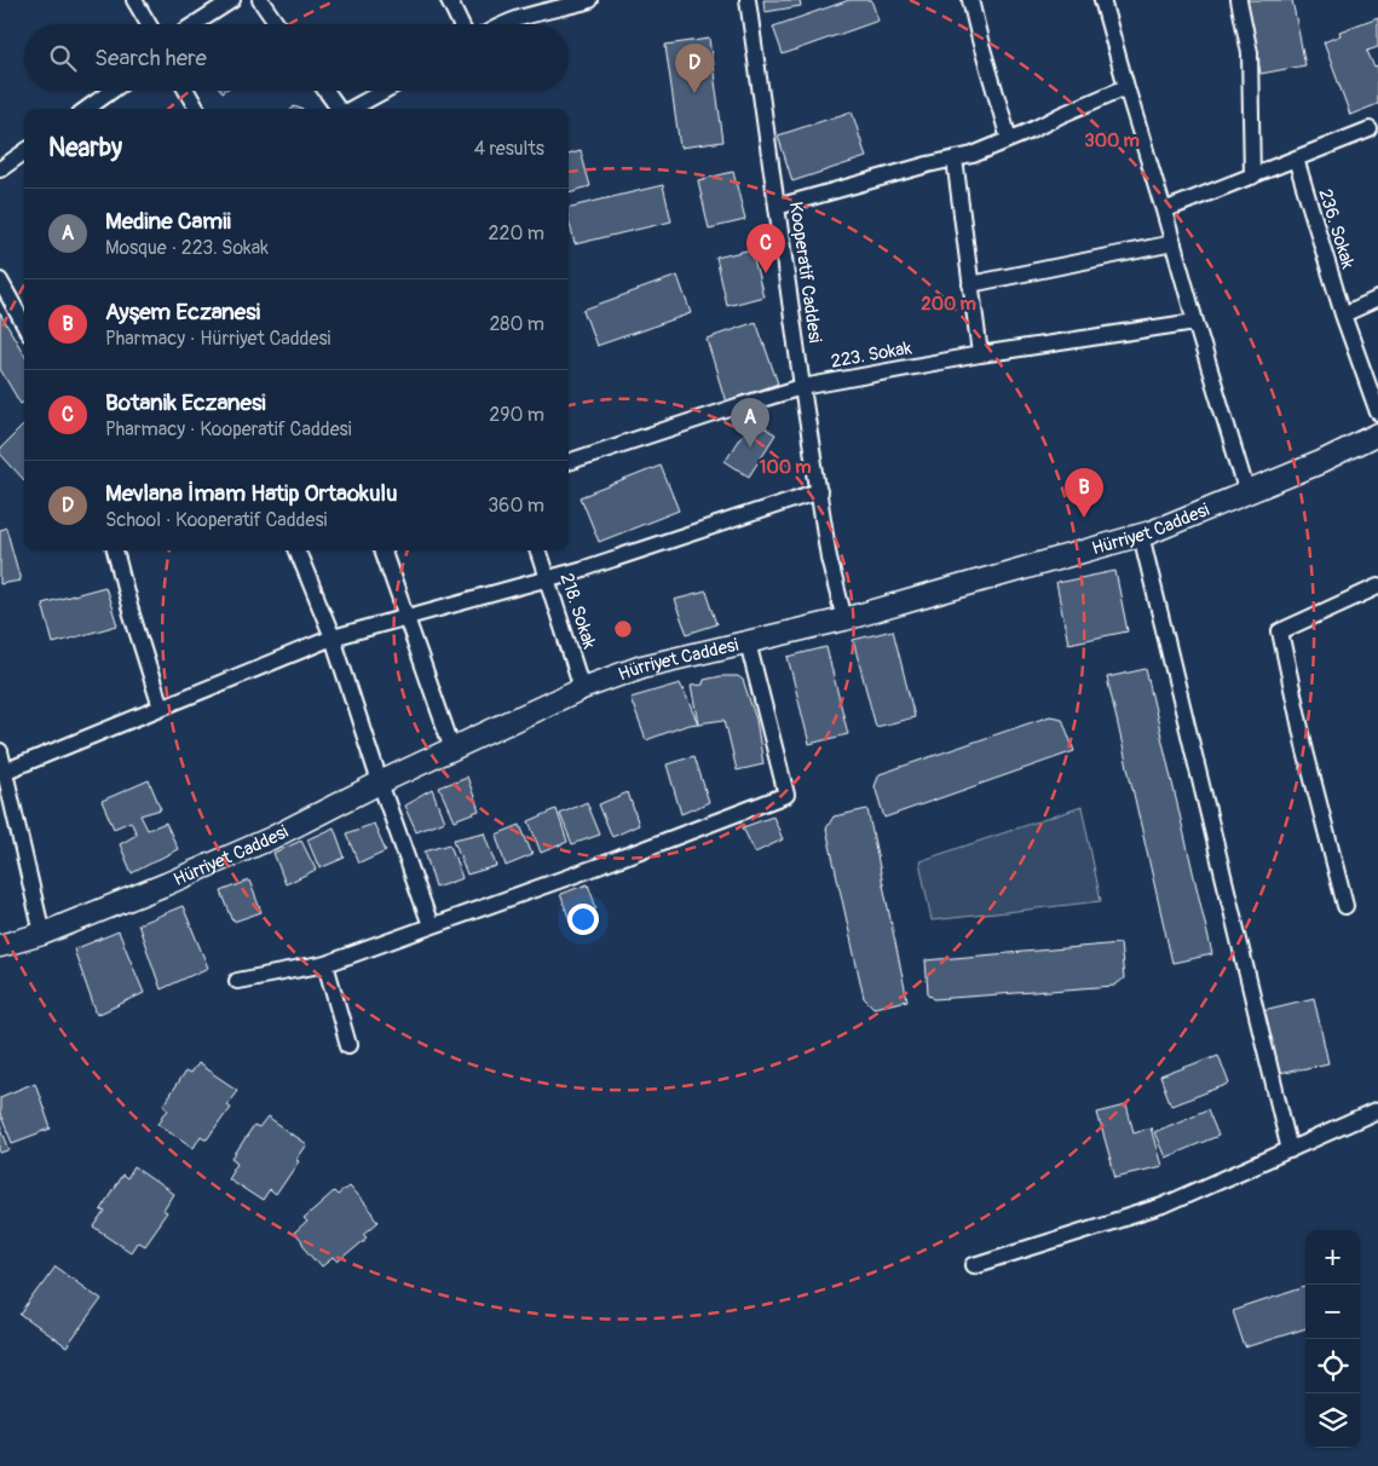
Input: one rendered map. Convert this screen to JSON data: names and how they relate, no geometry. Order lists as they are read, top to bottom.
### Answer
{
  "streets": {
    "street": [
      "236. Sokak",
      "Kooperatif Caddesi",
      "223. Sokak",
      "Hürriyet Caddesi",
      "218. Sokak"
    ]
  },
  "crossings": [
    ["Kooperatif Caddesi", "223. Sokak"],
    ["Kooperatif Caddesi", "Hürriyet Caddesi"],
    ["Hürriyet Caddesi", "218. Sokak"]
  ],
  "page": {
    "search": "Search here",
    "pins": [
      "D",
      "C",
      "A",
      "B"
    ],
    "heading": ["Nearby", "4 results"],
    "list": [
      {
        "mark": "A",
        "name": "Medine Camii",
        "note": "Mosque · 223. Sokak",
        "value": "220 m"
      },
      {
        "mark": "B",
        "name": "Ayşem Eczanesi",
        "note": "Pharmacy · Hürriyet Caddesi",
        "value": "280 m"
      },
      {
        "mark": "C",
        "name": "Botanik Eczanesi",
        "note": "Pharmacy · Kooperatif Caddesi",
        "value": "290 m"
      },
      {
        "mark": "D",
        "name": "Mevlana İmam Hatip Ortaokulu",
        "note": "School · Kooperatif Caddesi",
        "value": "360 m"
      }
    ],
    "map_buttons": ["+", "−"]
  },
  "rings": ["300 m", "200 m", "100 m"]
}
